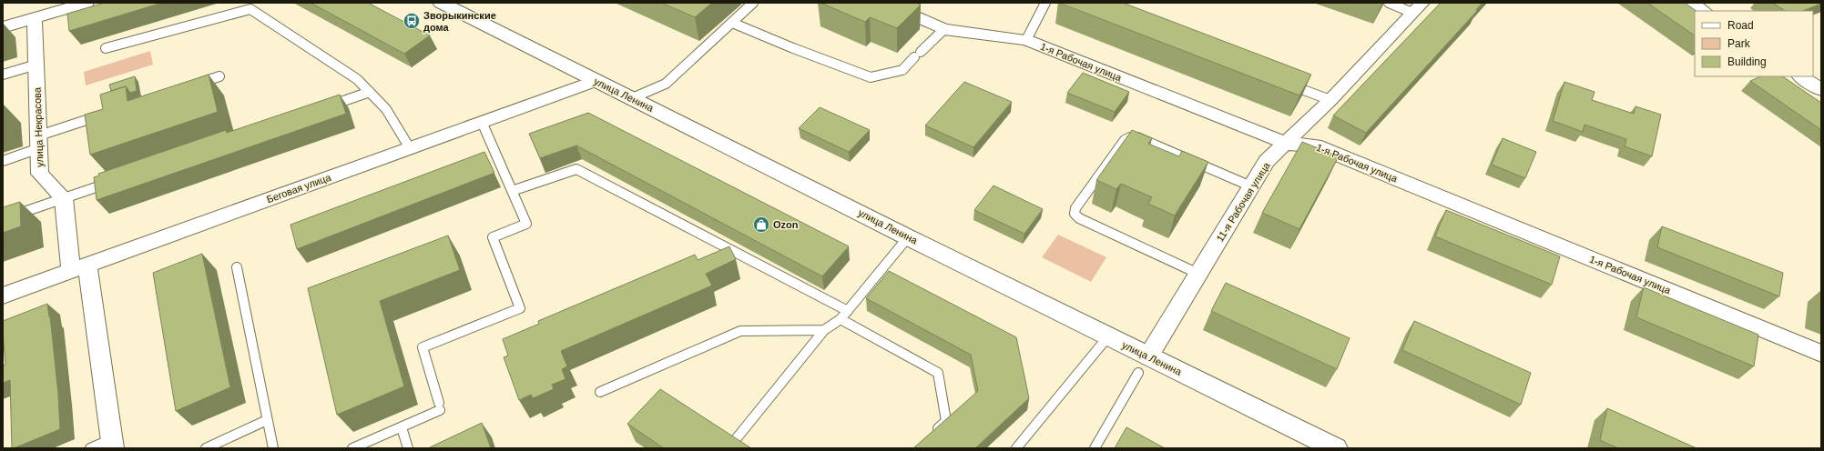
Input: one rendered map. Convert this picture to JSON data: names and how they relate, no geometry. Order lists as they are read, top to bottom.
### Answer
{
  "streets": {
    "main road": ["улица Ленина"],
    "street": [
      "1-я Рабочая улица",
      "улица Некрасова",
      "Беговая улица",
      "11-я Рабочая улица"
    ]
  },
  "crossings": [
    ["1-я Рабочая улица", "11-я Рабочая улица"],
    ["улица Ленина", "Беговая улица"],
    ["улица Ленина", "11-я Рабочая улица"]
  ],
  "places": {
    "bus stop": ["Зворыкинские дома"],
    "shop": ["Ozon"]
  },
  "legend": ["Road", "Park", "Building"]
}
